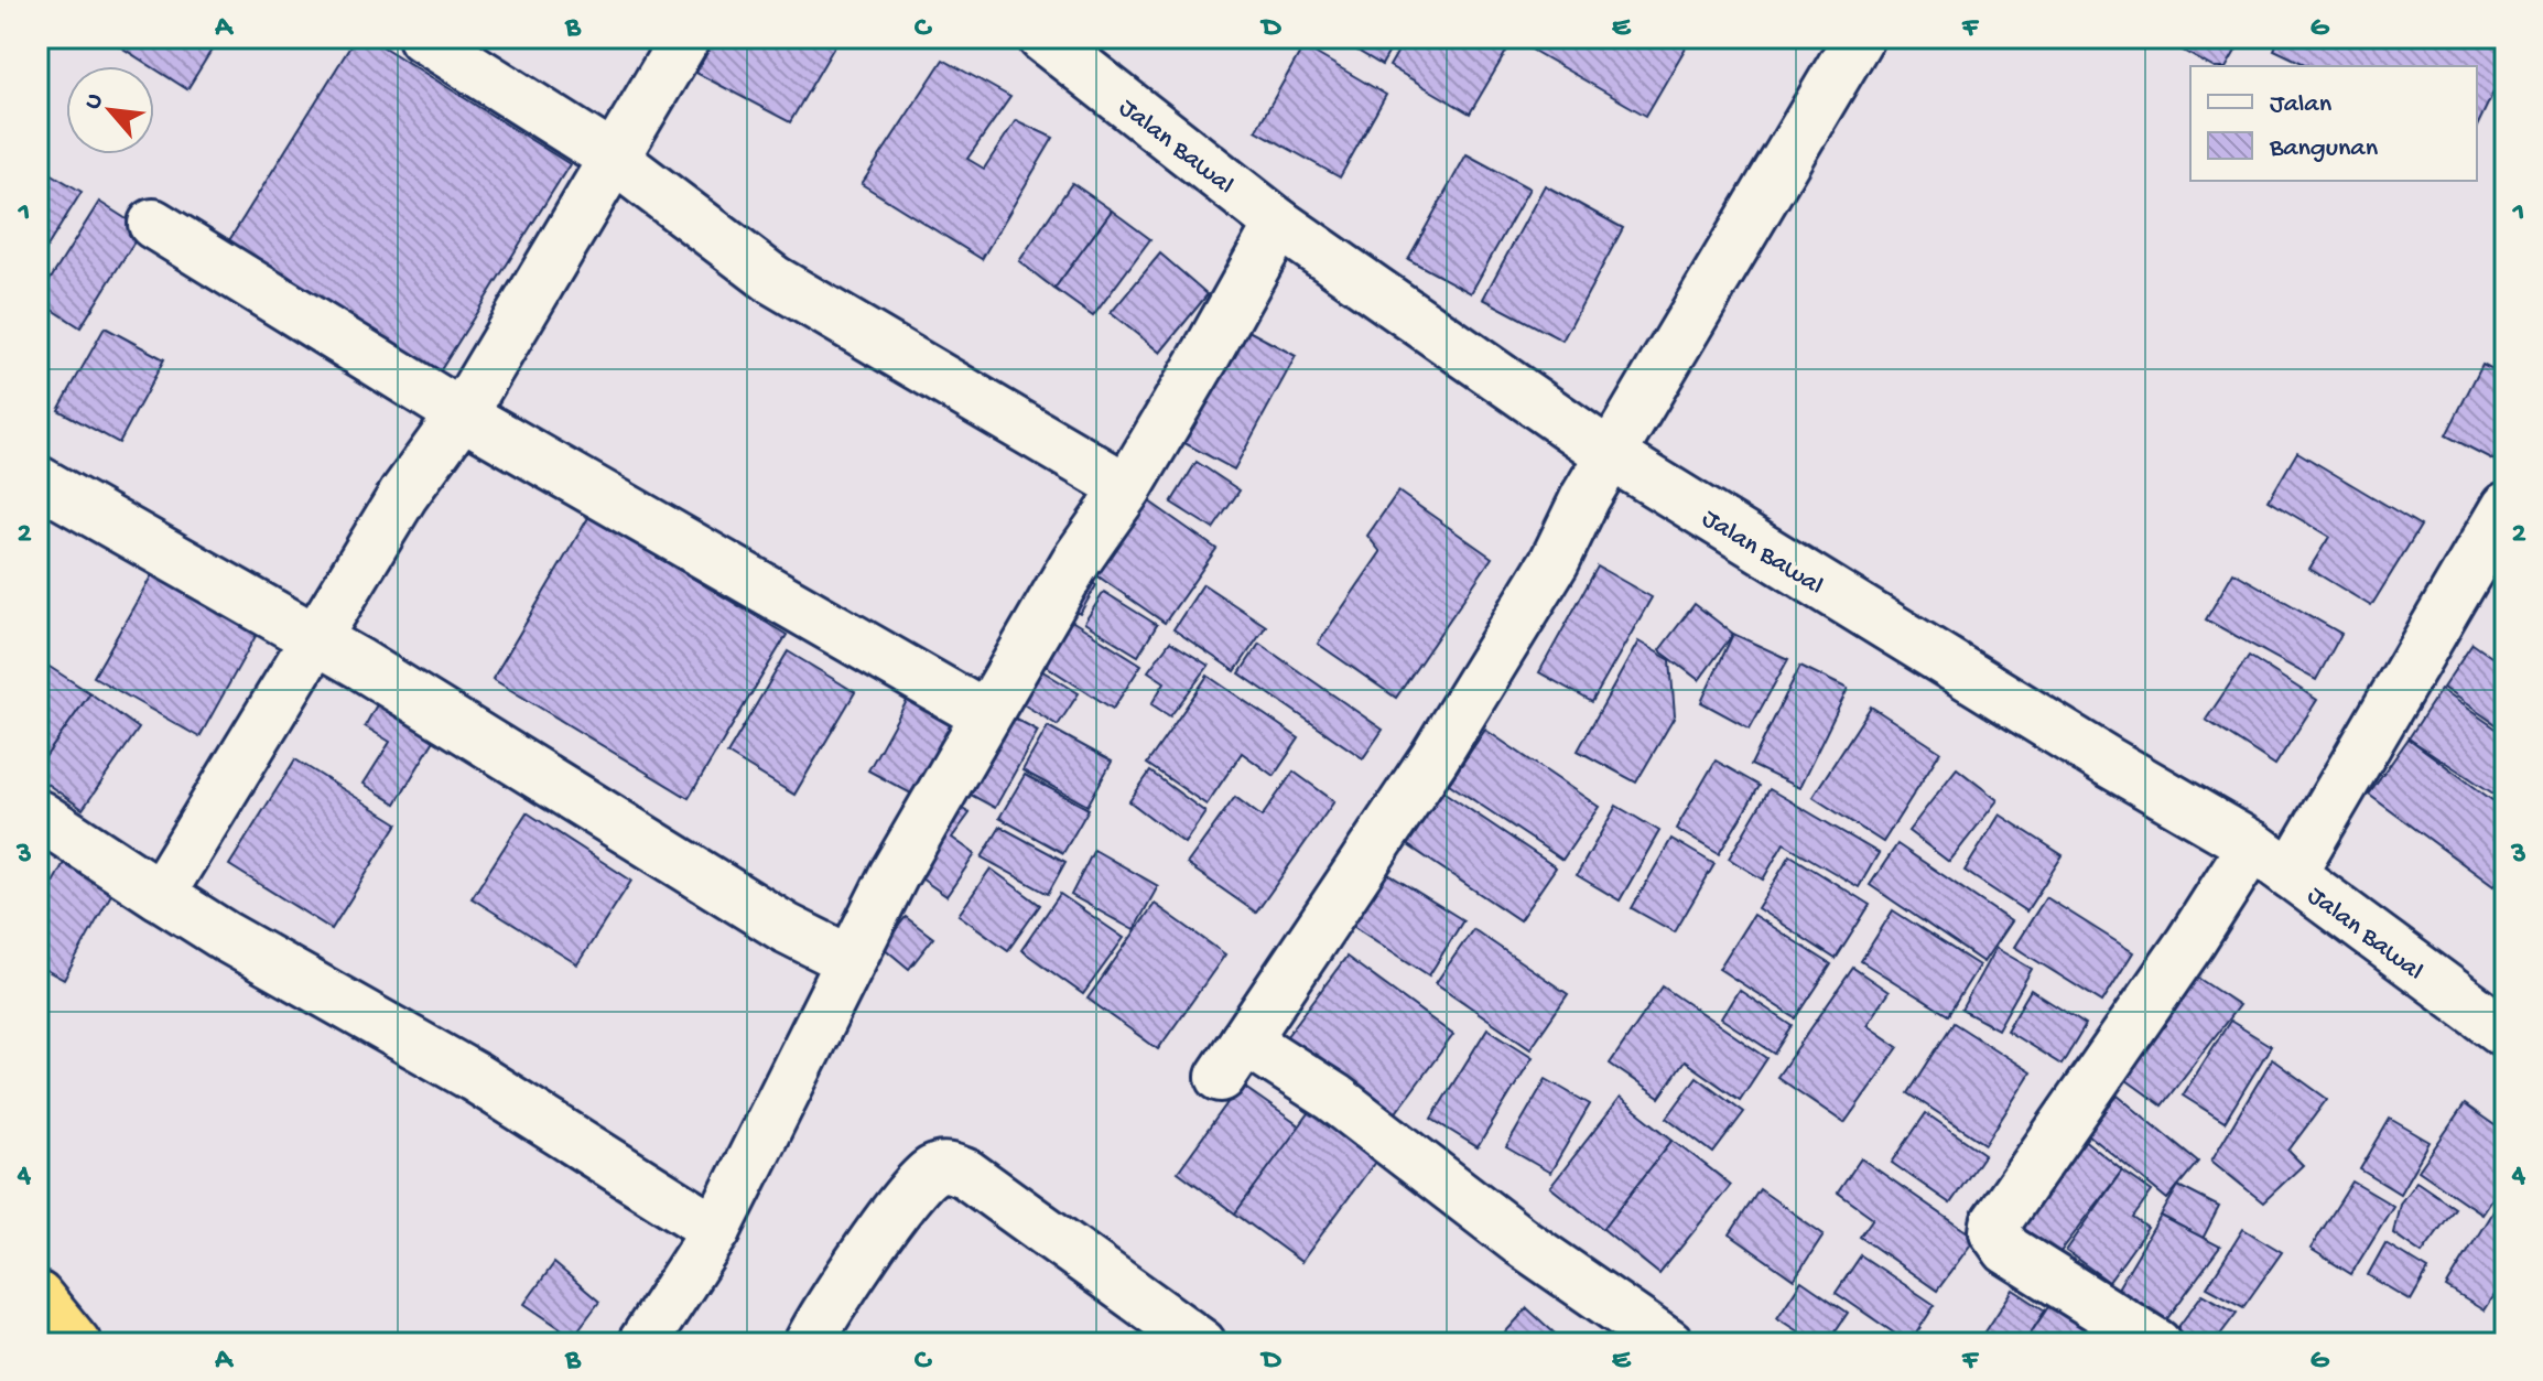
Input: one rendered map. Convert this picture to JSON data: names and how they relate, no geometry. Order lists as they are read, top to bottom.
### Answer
{
  "streets": {
    "street": ["Jalan Bawal"]
  },
  "legend": ["Jalan", "Bangunan"],
  "north": "top left",
  "grid": {
    "columns": [
      "A",
      "B",
      "C",
      "D",
      "E",
      "F",
      "G"
    ],
    "rows": [
      "1",
      "2",
      "3",
      "4"
    ]
  }
}
